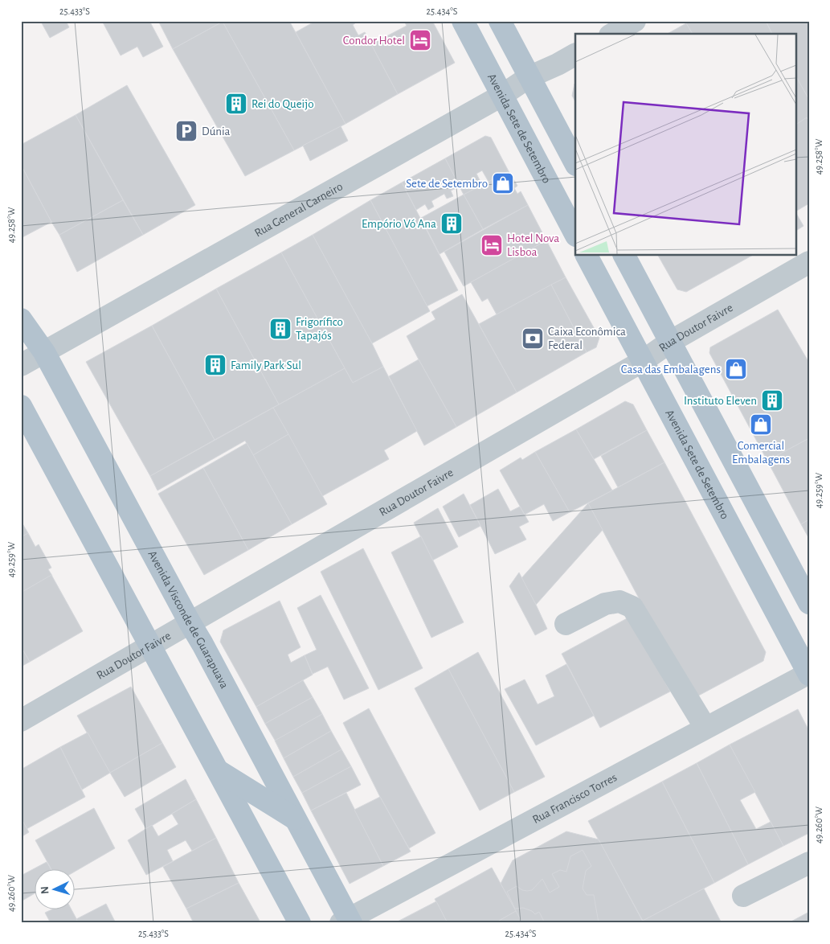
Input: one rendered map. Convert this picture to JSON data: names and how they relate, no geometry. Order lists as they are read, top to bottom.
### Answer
{
  "streets": {
    "main road": ["Avenida Sete de Setembro", "Avenida Visconde de Guarapuava"],
    "street": ["Rua General Carneiro", "Rua Doutor Faivre", "Rua Francisco Torres"]
  },
  "crossings": [
    ["Avenida Sete de Setembro", "Rua General Carneiro"],
    ["Avenida Sete de Setembro", "Rua Doutor Faivre"],
    ["Avenida Sete de Setembro", "Rua Francisco Torres"],
    ["Rua General Carneiro", "Avenida Visconde de Guarapuava"],
    ["Rua Doutor Faivre", "Avenida Visconde de Guarapuava"],
    ["Avenida Visconde de Guarapuava", "Rua Francisco Torres"]
  ],
  "places": {
    "hotel": ["Condor Hotel", "Hotel Nova Lisboa"],
    "building": [
      "Rei do Queijo",
      "Empório Vó Ana",
      "Frigorífico Tapajós",
      "Family Park Sul",
      "Instituto Eleven"
    ],
    "parking": ["Dúnia"],
    "shop": ["Sete de Setembro", "Casa das Embalagens", "Comercial Embalagens"],
    "bank": ["Caixa Econômica Federal"]
  },
  "north": "left",
  "coordinates": [
    "25.433°S",
    "25.434°S",
    "49.258°W",
    "49.259°W",
    "49.260°W"
  ]
}
